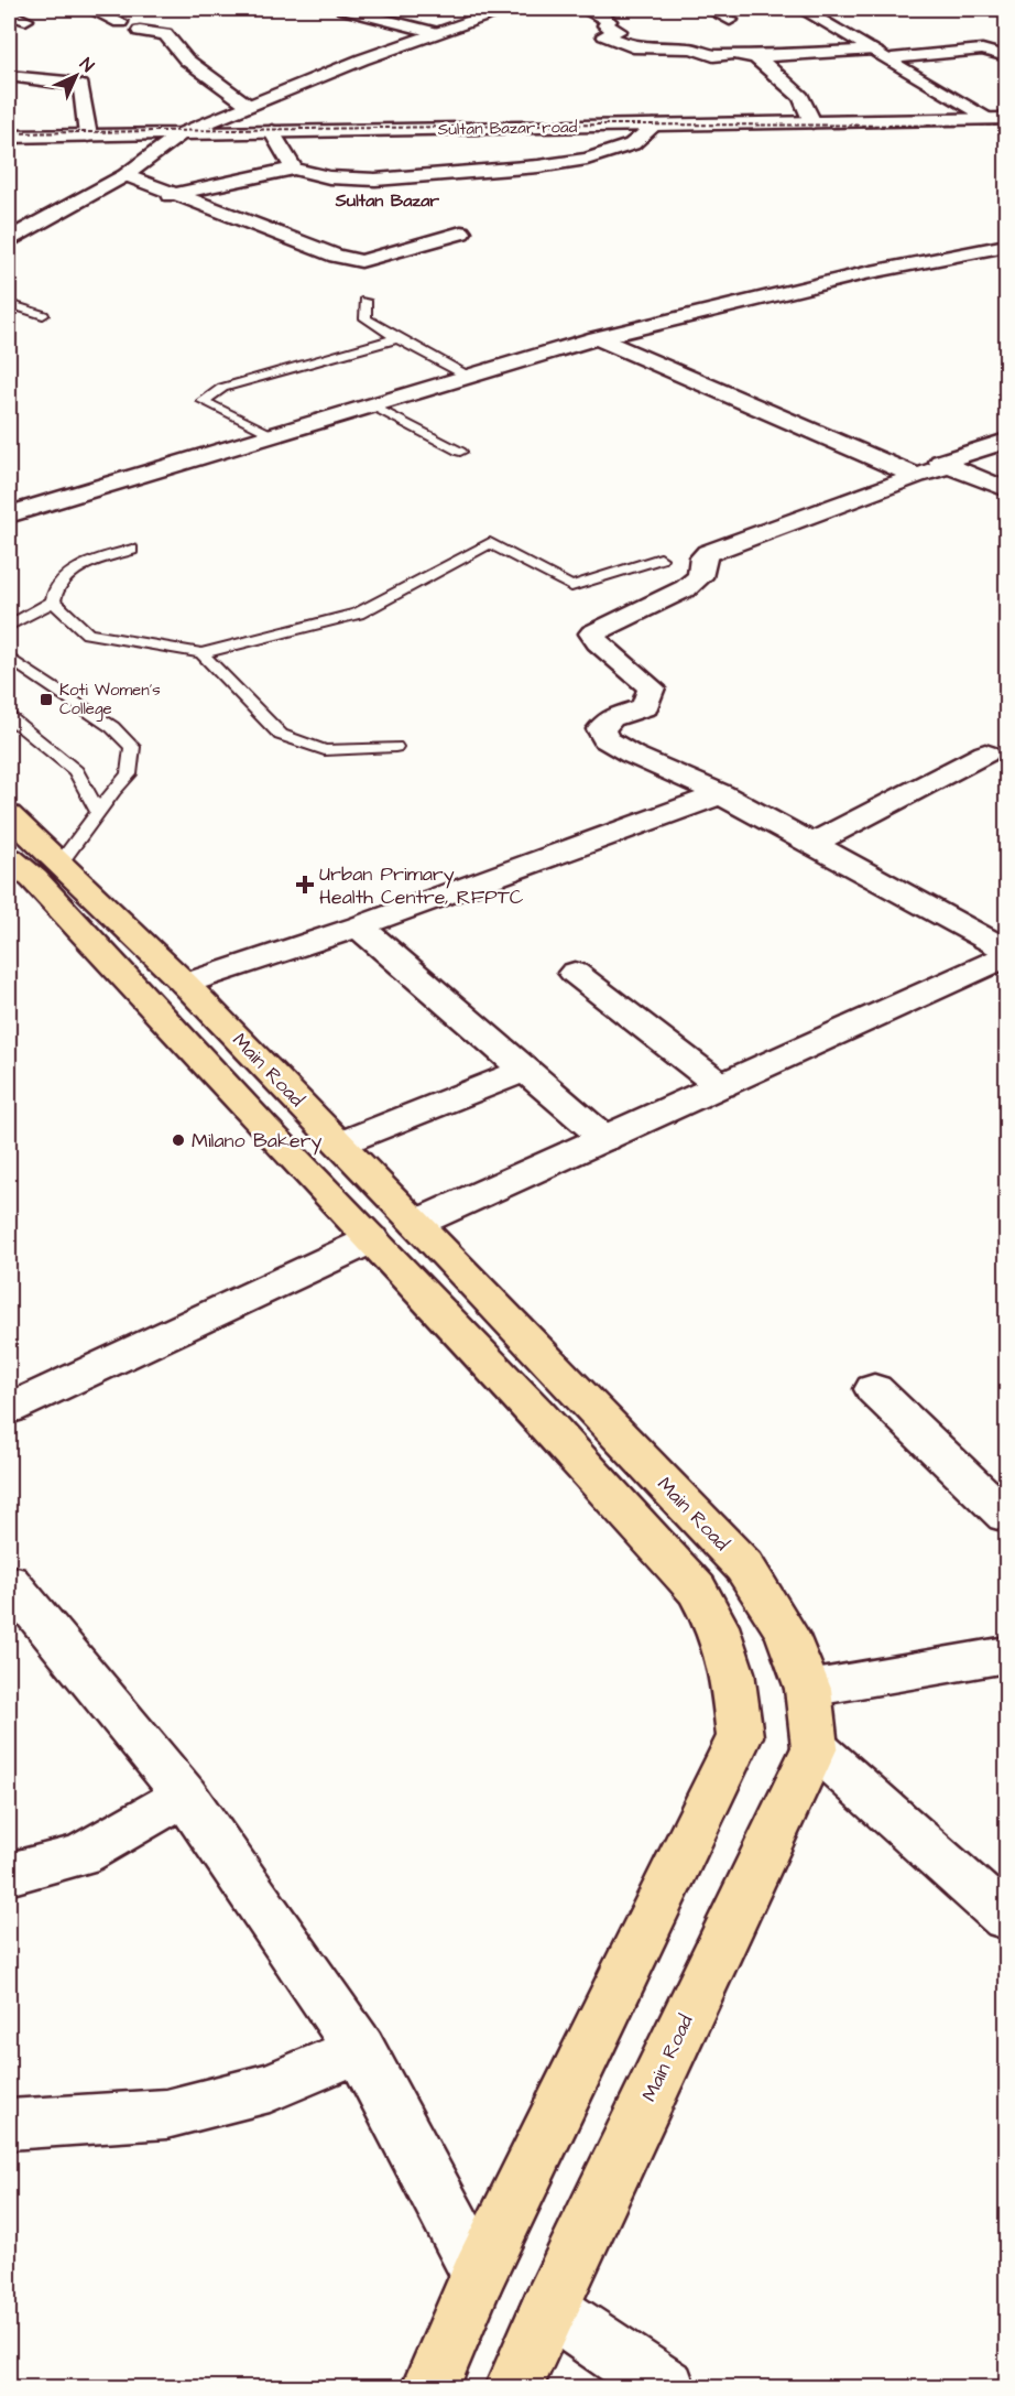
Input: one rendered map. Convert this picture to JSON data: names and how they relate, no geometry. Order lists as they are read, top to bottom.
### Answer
{
  "streets": {
    "main road": ["Main Road"],
    "street": ["Sultan Bazar road"]
  },
  "districts": ["Sultan Bazar"],
  "places": {
    "transit": ["Koti Women's College"],
    "health": ["Urban Primary Health Centre, RFPTC"],
    "other": ["Milano Bakery"]
  },
  "north": "top right"
}
